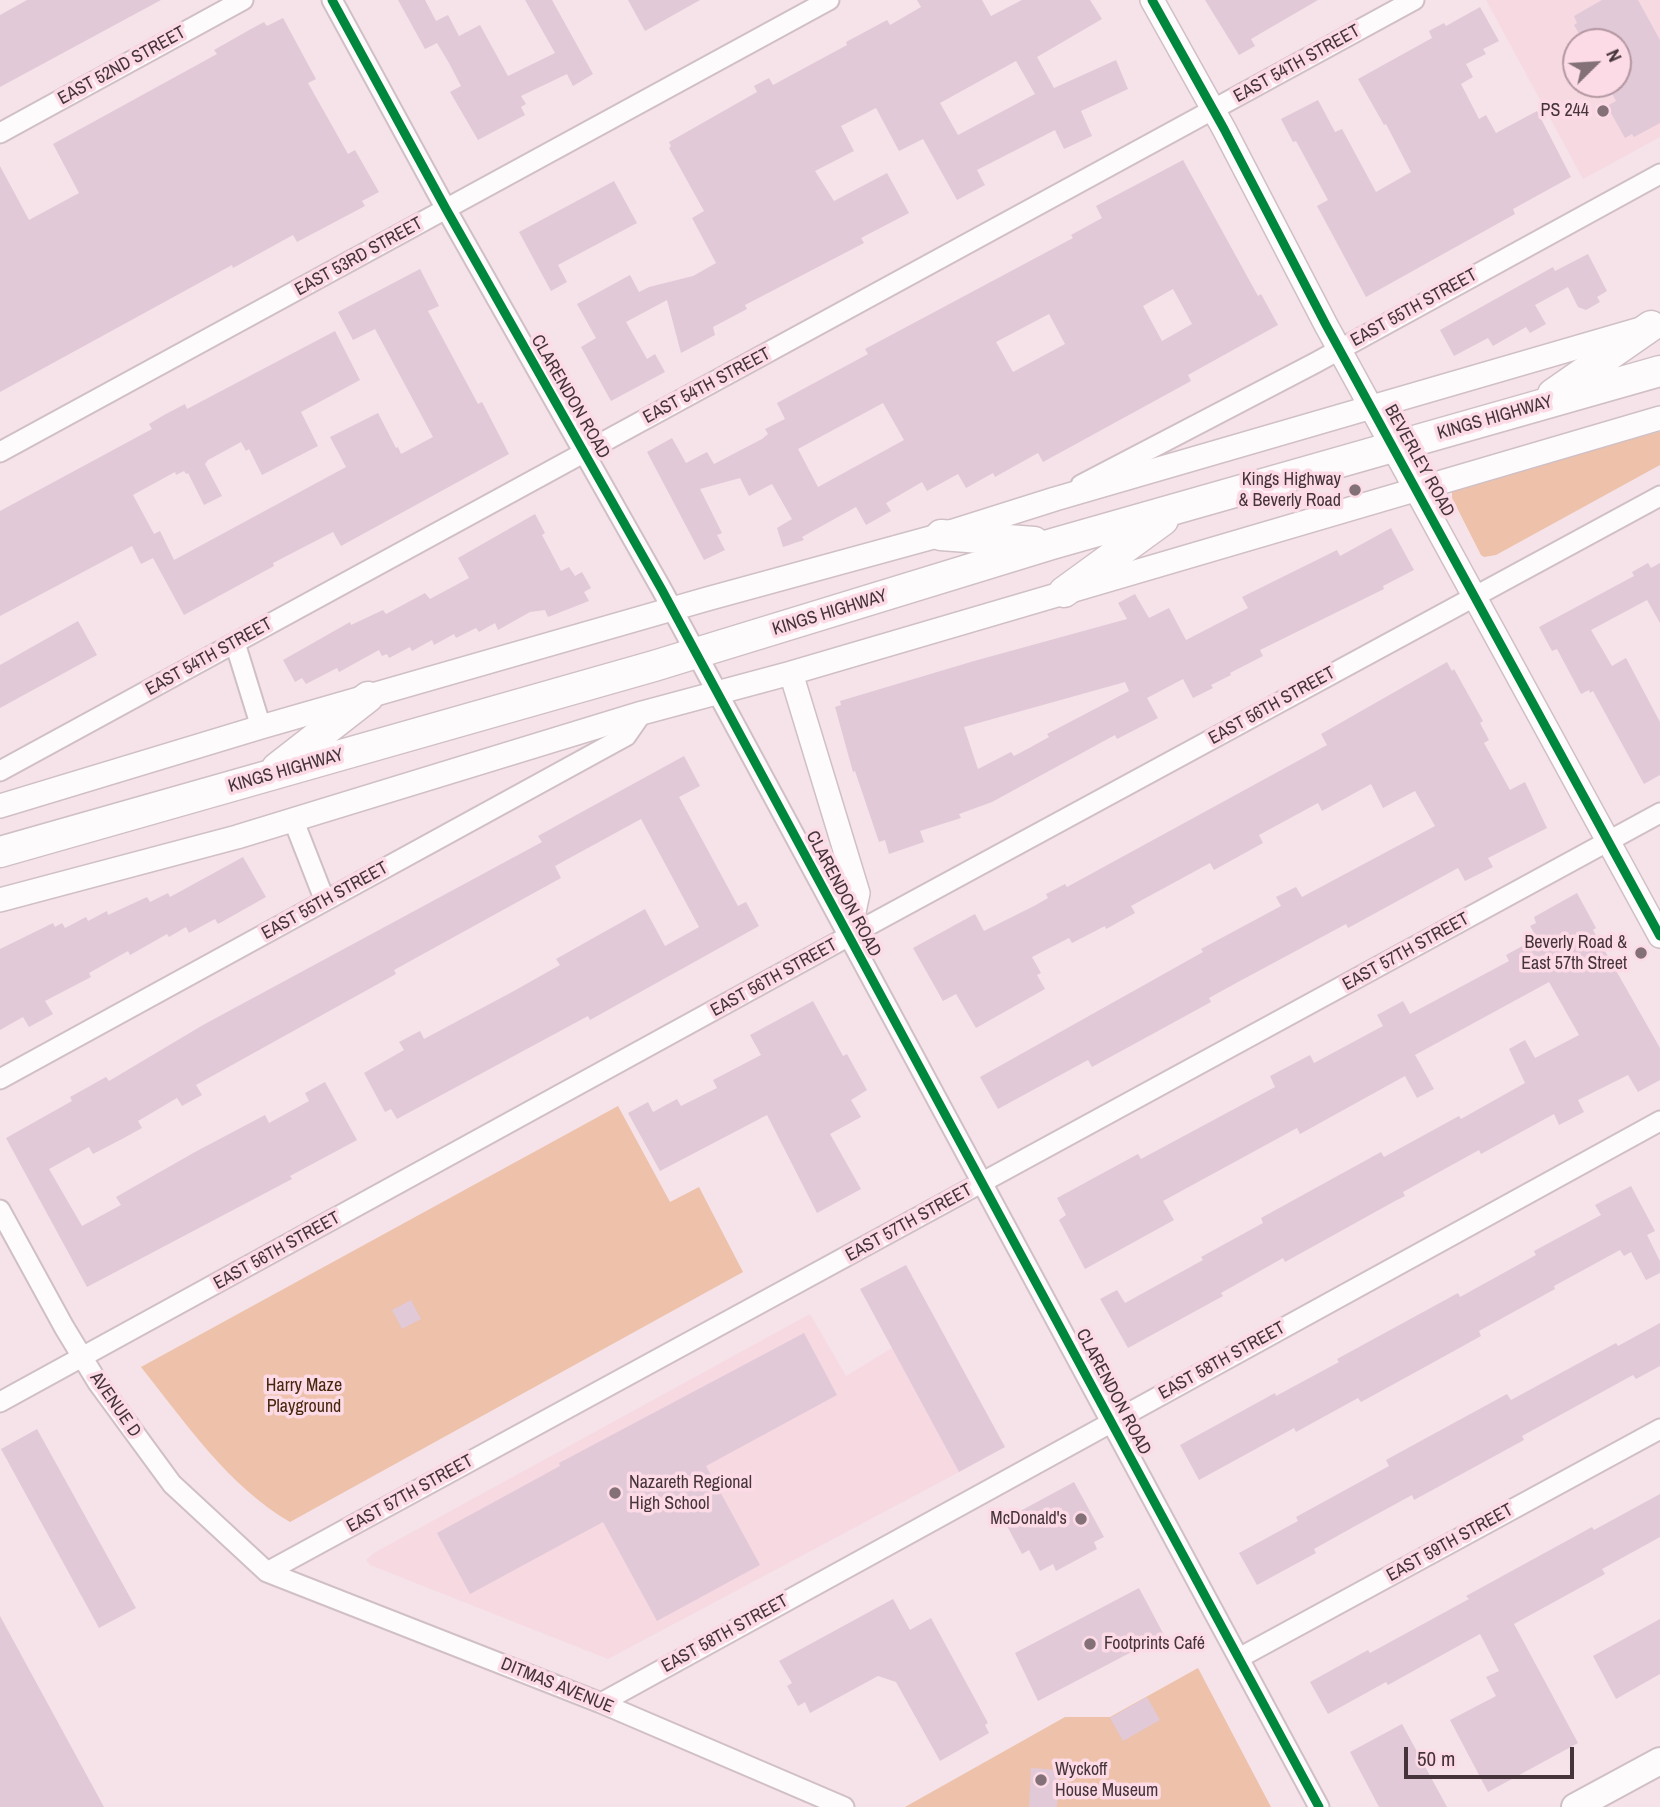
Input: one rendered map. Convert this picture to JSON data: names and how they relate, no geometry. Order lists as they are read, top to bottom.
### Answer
{
  "streets": {
    "main road": ["KINGS HIGHWAY"],
    "street": [
      "EAST 54TH STREET",
      "EAST 52ND STREET",
      "EAST 53RD STREET",
      "EAST 55TH STREET",
      "CLARENDON ROAD",
      "BEVERLEY ROAD",
      "EAST 56TH STREET",
      "EAST 57TH STREET",
      "EAST 58TH STREET",
      "AVENUE D",
      "EAST 59TH STREET",
      "DITMAS AVENUE"
    ]
  },
  "crossings": [
    ["EAST 54TH STREET", "CLARENDON ROAD"],
    ["EAST 54TH STREET", "BEVERLEY ROAD"],
    ["EAST 53RD STREET", "CLARENDON ROAD"],
    ["EAST 55TH STREET", "BEVERLEY ROAD"],
    ["CLARENDON ROAD", "KINGS HIGHWAY"],
    ["CLARENDON ROAD", "EAST 56TH STREET"],
    ["CLARENDON ROAD", "EAST 57TH STREET"],
    ["CLARENDON ROAD", "EAST 58TH STREET"],
    ["CLARENDON ROAD", "EAST 59TH STREET"],
    ["KINGS HIGHWAY", "BEVERLEY ROAD"],
    ["BEVERLEY ROAD", "EAST 56TH STREET"],
    ["BEVERLEY ROAD", "EAST 57TH STREET"],
    ["EAST 56TH STREET", "AVENUE D"],
    ["EAST 57TH STREET", "AVENUE D"],
    ["EAST 57TH STREET", "DITMAS AVENUE"],
    ["EAST 58TH STREET", "DITMAS AVENUE"],
    ["AVENUE D", "DITMAS AVENUE"]
  ],
  "parks": ["Harry Maze Playground"],
  "places": [
    "PS 244",
    "Kings Highway & Beverly Road",
    "Beverly Road & East 57th Street",
    "Nazareth Regional High School",
    "McDonald's",
    "Footprints Café",
    "Wyckoff House Museum"
  ],
  "scale_bar": "50 m",
  "north": "top right"
}
